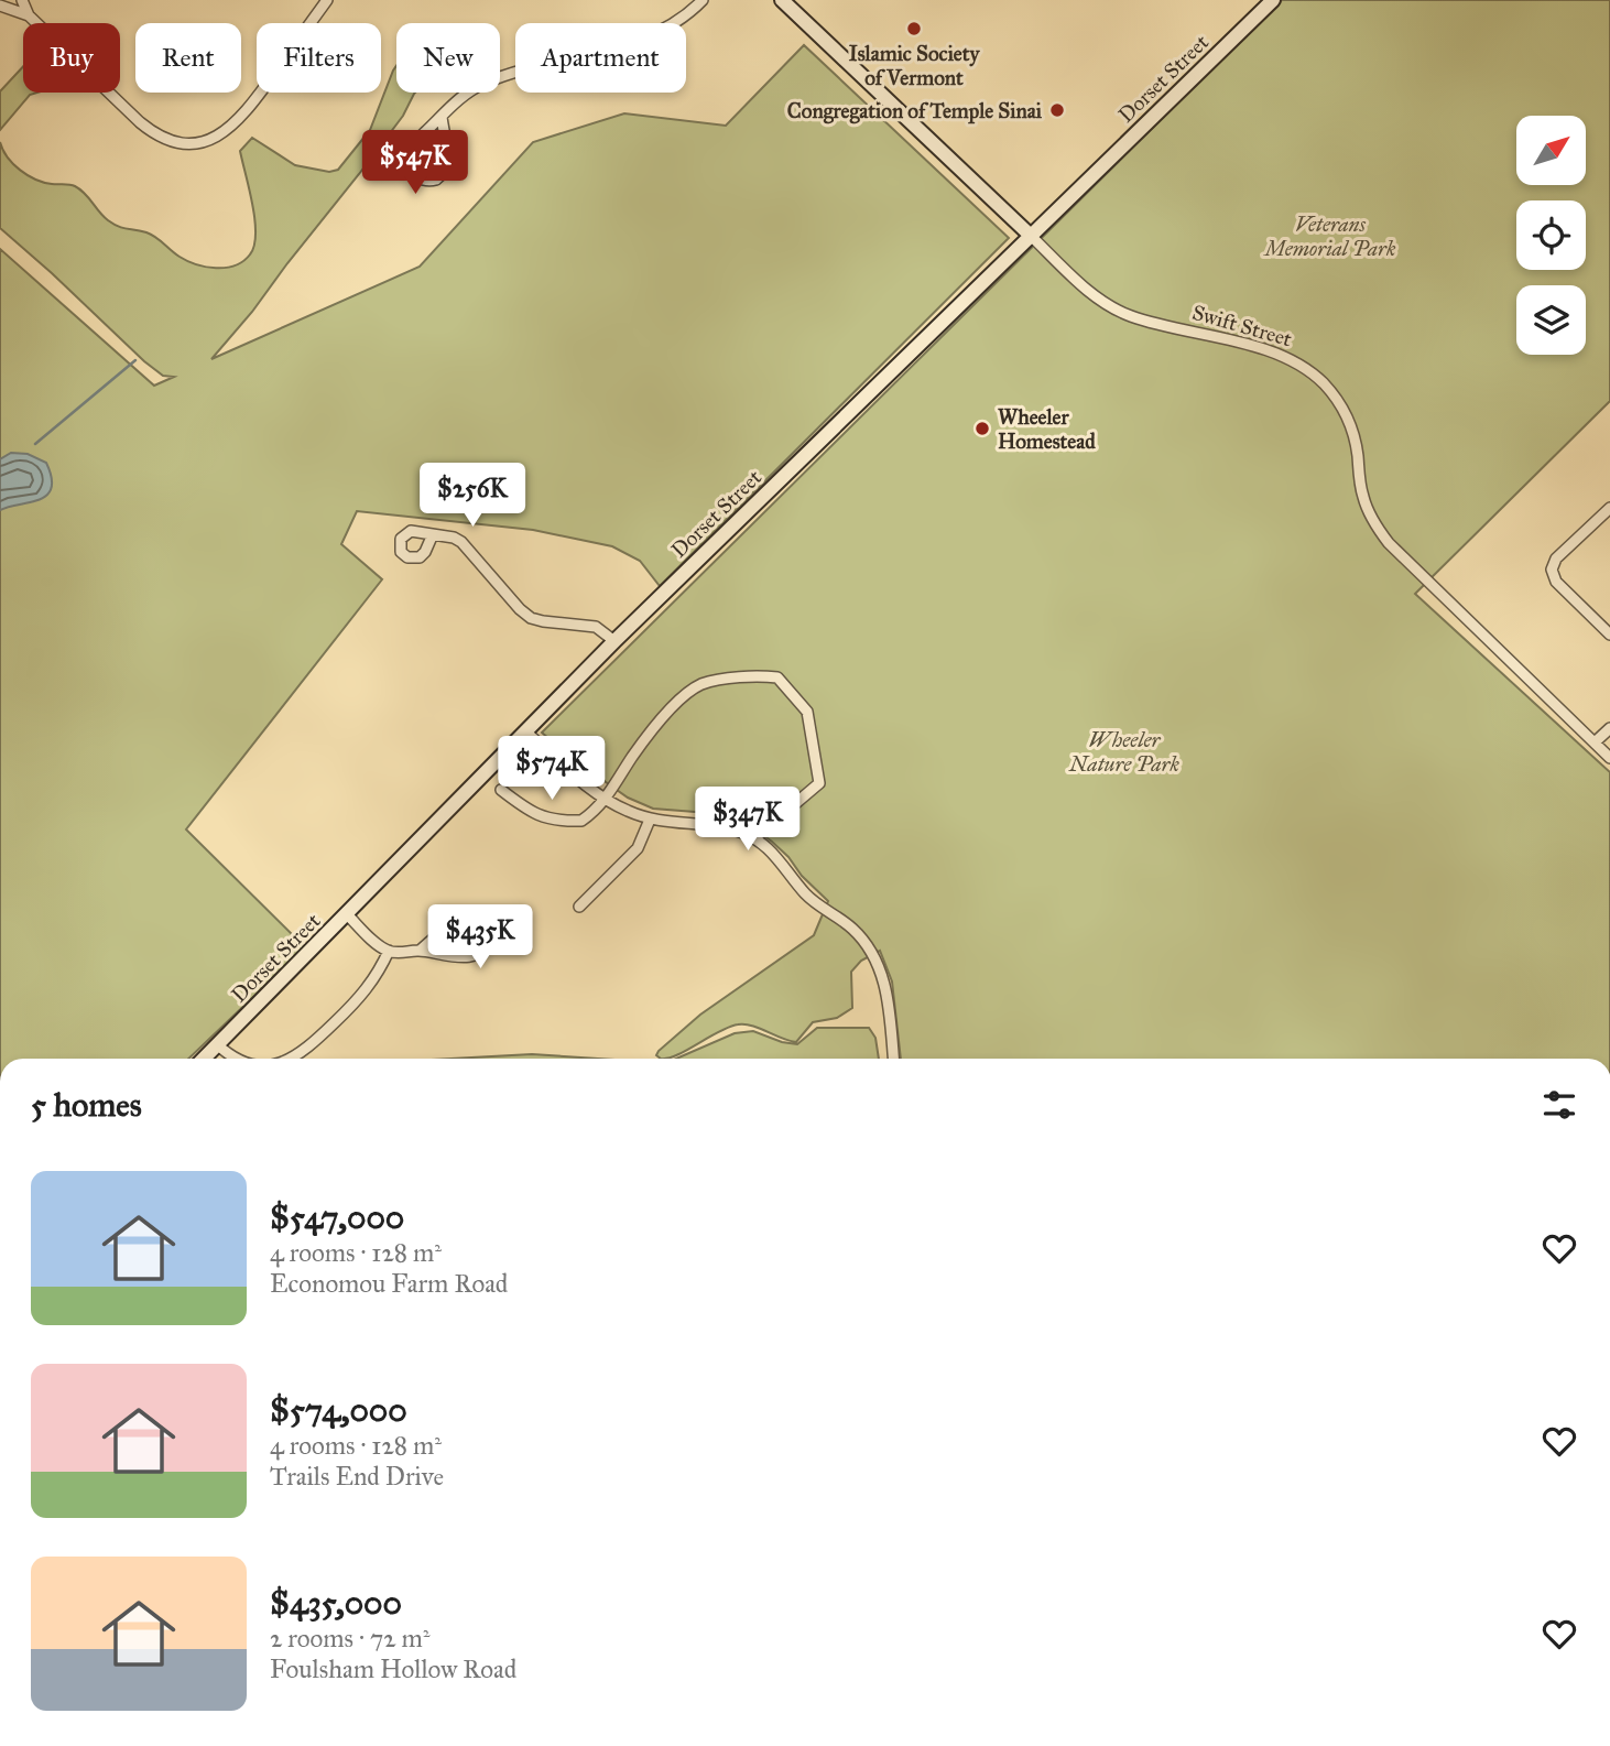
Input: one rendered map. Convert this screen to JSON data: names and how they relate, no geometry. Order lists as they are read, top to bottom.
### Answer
{
  "streets": {
    "street": ["Dorset Street", "Swift Street"]
  },
  "crossings": [
    ["Dorset Street", "Swift Street"]
  ],
  "parks": ["Veterans Memorial Park", "Wheeler Nature Park"],
  "places": ["Islamic Society of Vermont", "Congregation of Temple Sinai", "Wheeler Homestead"],
  "north": "top right",
  "page": {
    "chip": [
      "Buy",
      "Rent",
      "Filters",
      "New",
      "Apartment"
    ],
    "price": [
      "$547K",
      "$256K",
      "$574K",
      "$347K",
      "$435K"
    ],
    "heading": "5 homes",
    "list": [
      {
        "name": "$547,000",
        "note": "4 rooms · 128 m² · Economou Farm Road"
      },
      {
        "name": "$574,000",
        "note": "4 rooms · 128 m² · Trails End Drive"
      },
      {
        "name": "$435,000",
        "note": "2 rooms · 72 m² · Foulsham Hollow Road"
      }
    ]
  }
}
